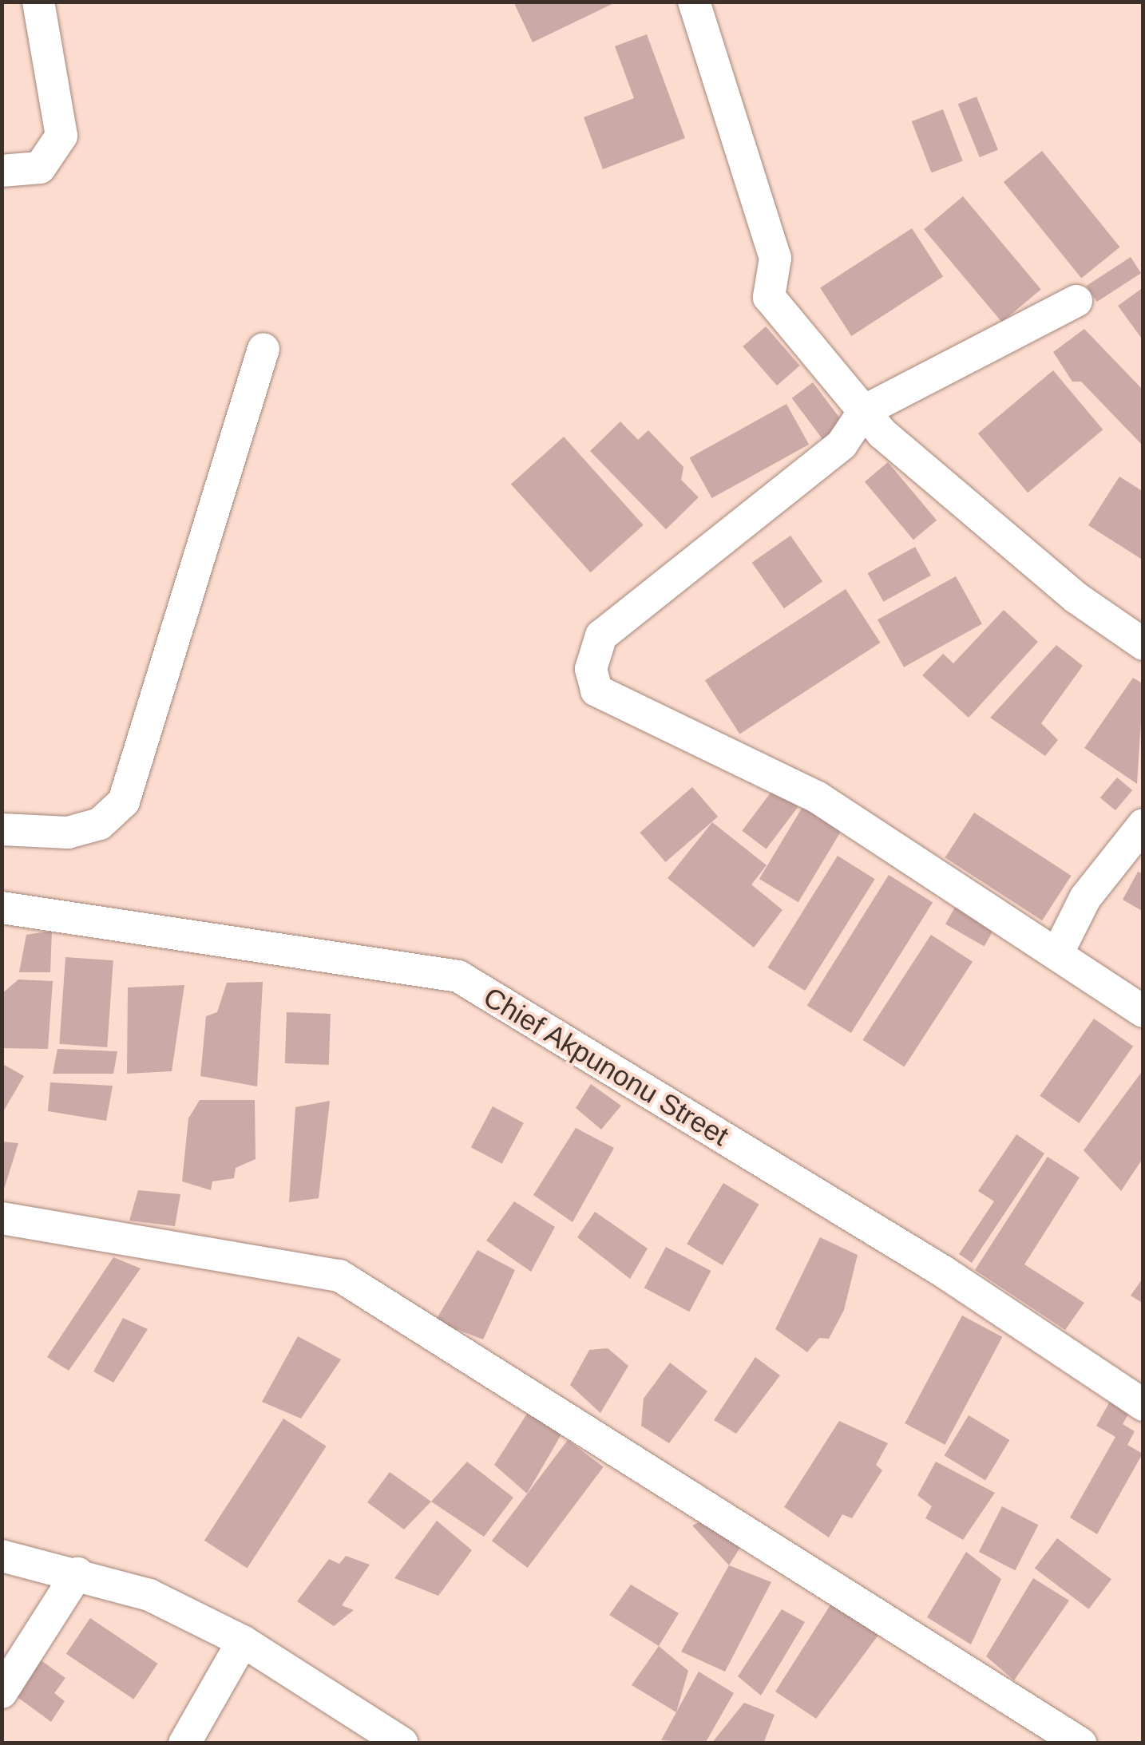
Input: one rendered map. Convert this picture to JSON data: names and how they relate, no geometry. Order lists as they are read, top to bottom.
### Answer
{
  "streets": {
    "street": ["Chief Akpunonu Street"]
  }
}
